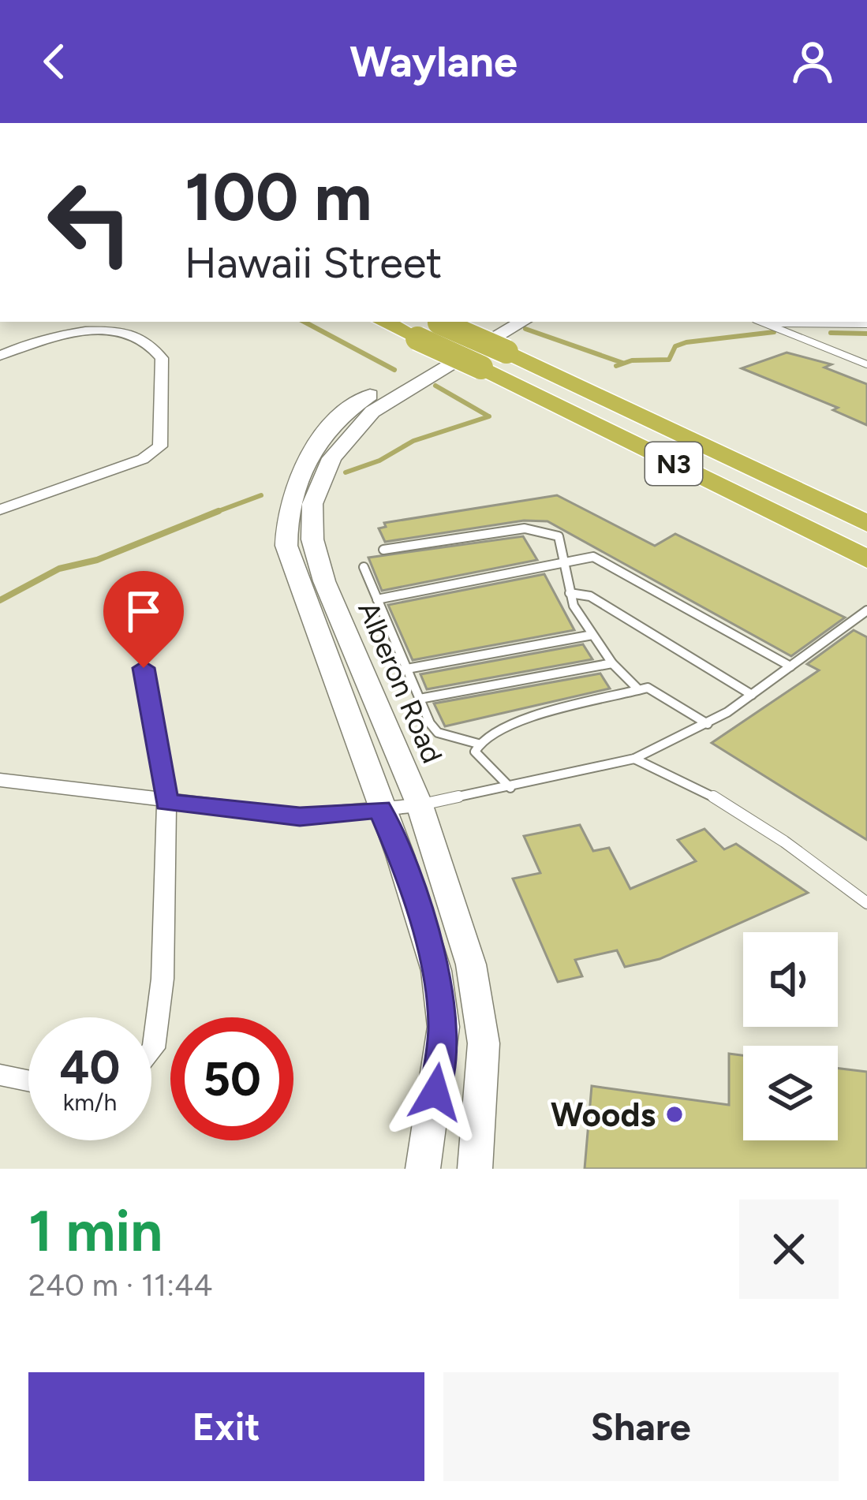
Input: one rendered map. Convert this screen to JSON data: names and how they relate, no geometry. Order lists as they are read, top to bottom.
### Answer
{
  "streets": {
    "highway": ["N3"],
    "main road": ["Alberon Road"]
  },
  "places": ["Woods"],
  "page": {
    "header": "Waylane",
    "turn": ["100 m", "Hawaii Street"],
    "speed": "40 km/h",
    "limit": "50",
    "heading": ["1 min", "240 m · 11:44"],
    "buttons": ["Exit", "Share"]
  }
}
